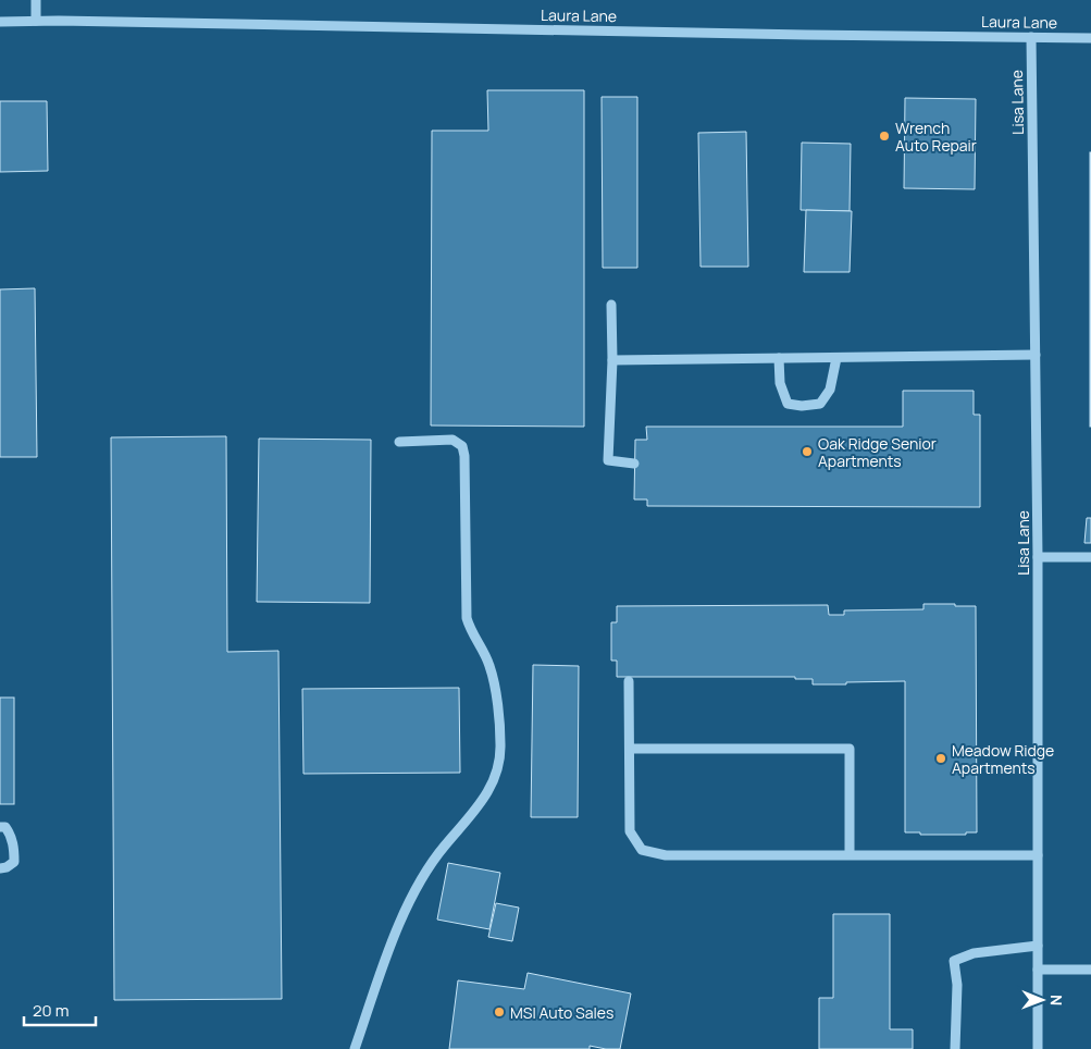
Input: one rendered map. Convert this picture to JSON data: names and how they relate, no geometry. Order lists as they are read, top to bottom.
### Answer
{
  "streets": {
    "street": ["Laura Lane", "Lisa Lane"]
  },
  "crossings": [
    ["Laura Lane", "Lisa Lane"]
  ],
  "places": [
    "Wrench Auto Repair",
    "Oak Ridge Senior Apartments",
    "Meadow Ridge Apartments",
    "MSI Auto Sales"
  ],
  "scale_bar": "20 m",
  "north": "right"
}
